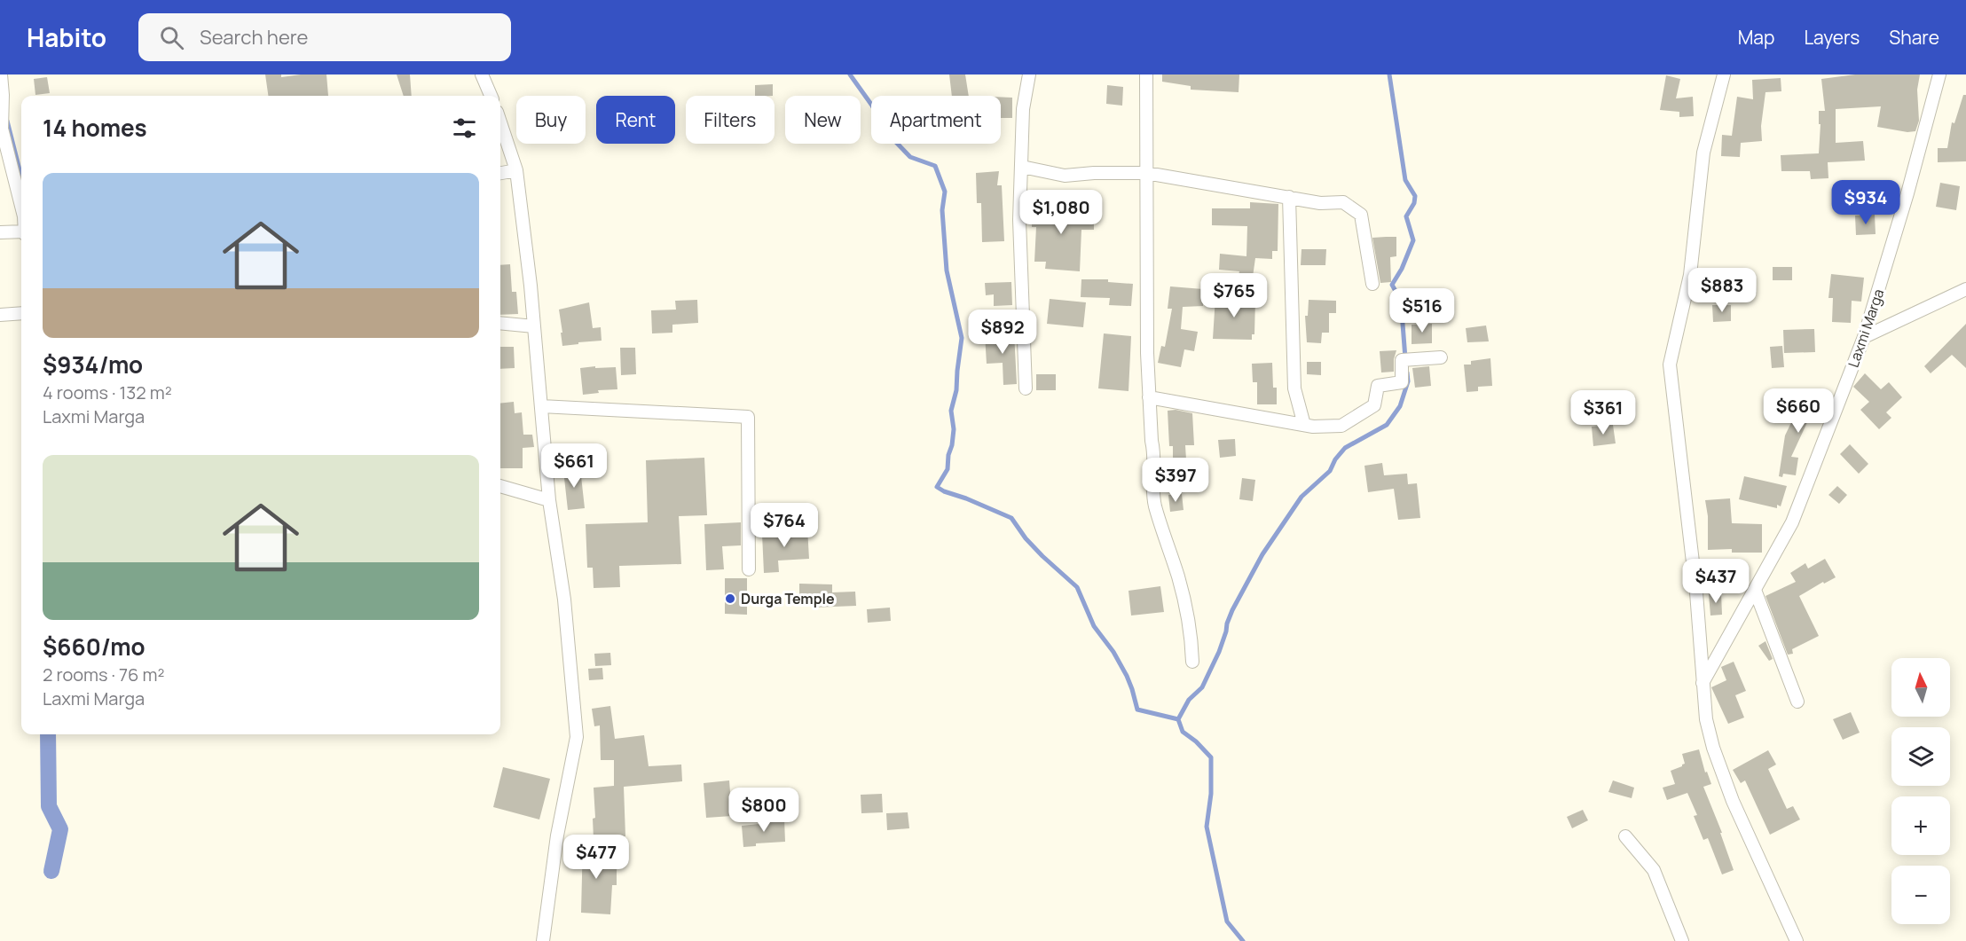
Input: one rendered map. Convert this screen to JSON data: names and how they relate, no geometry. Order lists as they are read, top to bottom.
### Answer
{
  "streets": {
    "street": ["Laxmi Marga"]
  },
  "places": ["Durga Temple"],
  "north": "top",
  "page": {
    "header": "Habito",
    "search": "Search here",
    "nav": ["Map", "Layers", "Share"],
    "chip": [
      "Buy",
      "Rent",
      "Filters",
      "New",
      "Apartment"
    ],
    "heading": "14 homes",
    "list": [
      {
        "name": "$934/mo",
        "note": "4 rooms · 132 m² · Laxmi Marga"
      },
      {
        "name": "$660/mo",
        "note": "2 rooms · 76 m² · Laxmi Marga"
      }
    ],
    "price": [
      "$934",
      "$1,080",
      "$883",
      "$765",
      "$516",
      "$892",
      "$660",
      "$361",
      "$661",
      "$397",
      "$764",
      "$437",
      "$800",
      "$477"
    ],
    "map_buttons": ["+", "−"]
  }
}
